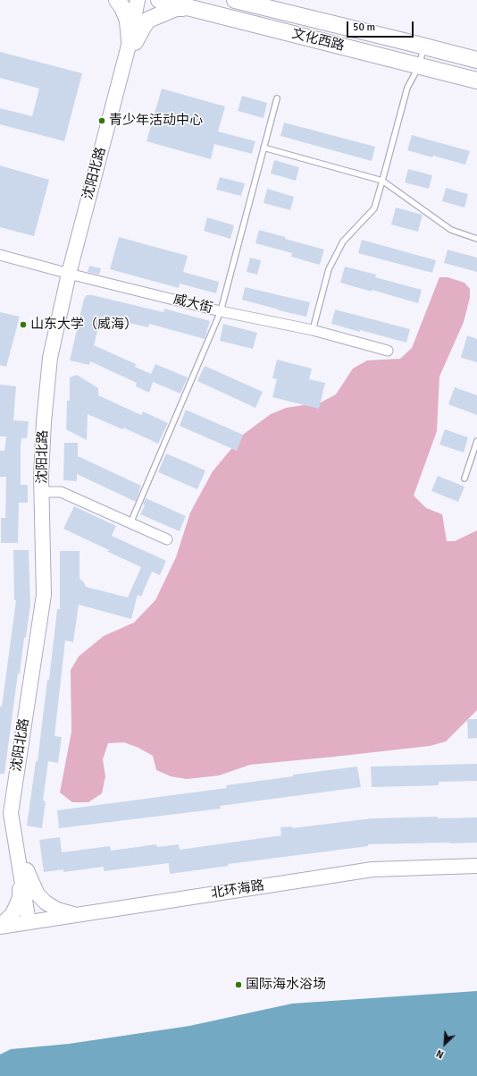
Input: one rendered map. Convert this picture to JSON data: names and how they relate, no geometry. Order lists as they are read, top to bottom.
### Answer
{
  "streets": {
    "main road": ["文化西路"],
    "street": ["沈阳北路", "威大街", "北环海路"]
  },
  "crossings": [
    ["沈阳北路", "威大街"],
    ["沈阳北路", "北环海路"]
  ],
  "places": ["青少年活动中心", "山东大学（威海）", "国际海水浴场"],
  "scale_bar": "50 m",
  "north": "bottom left"
}
